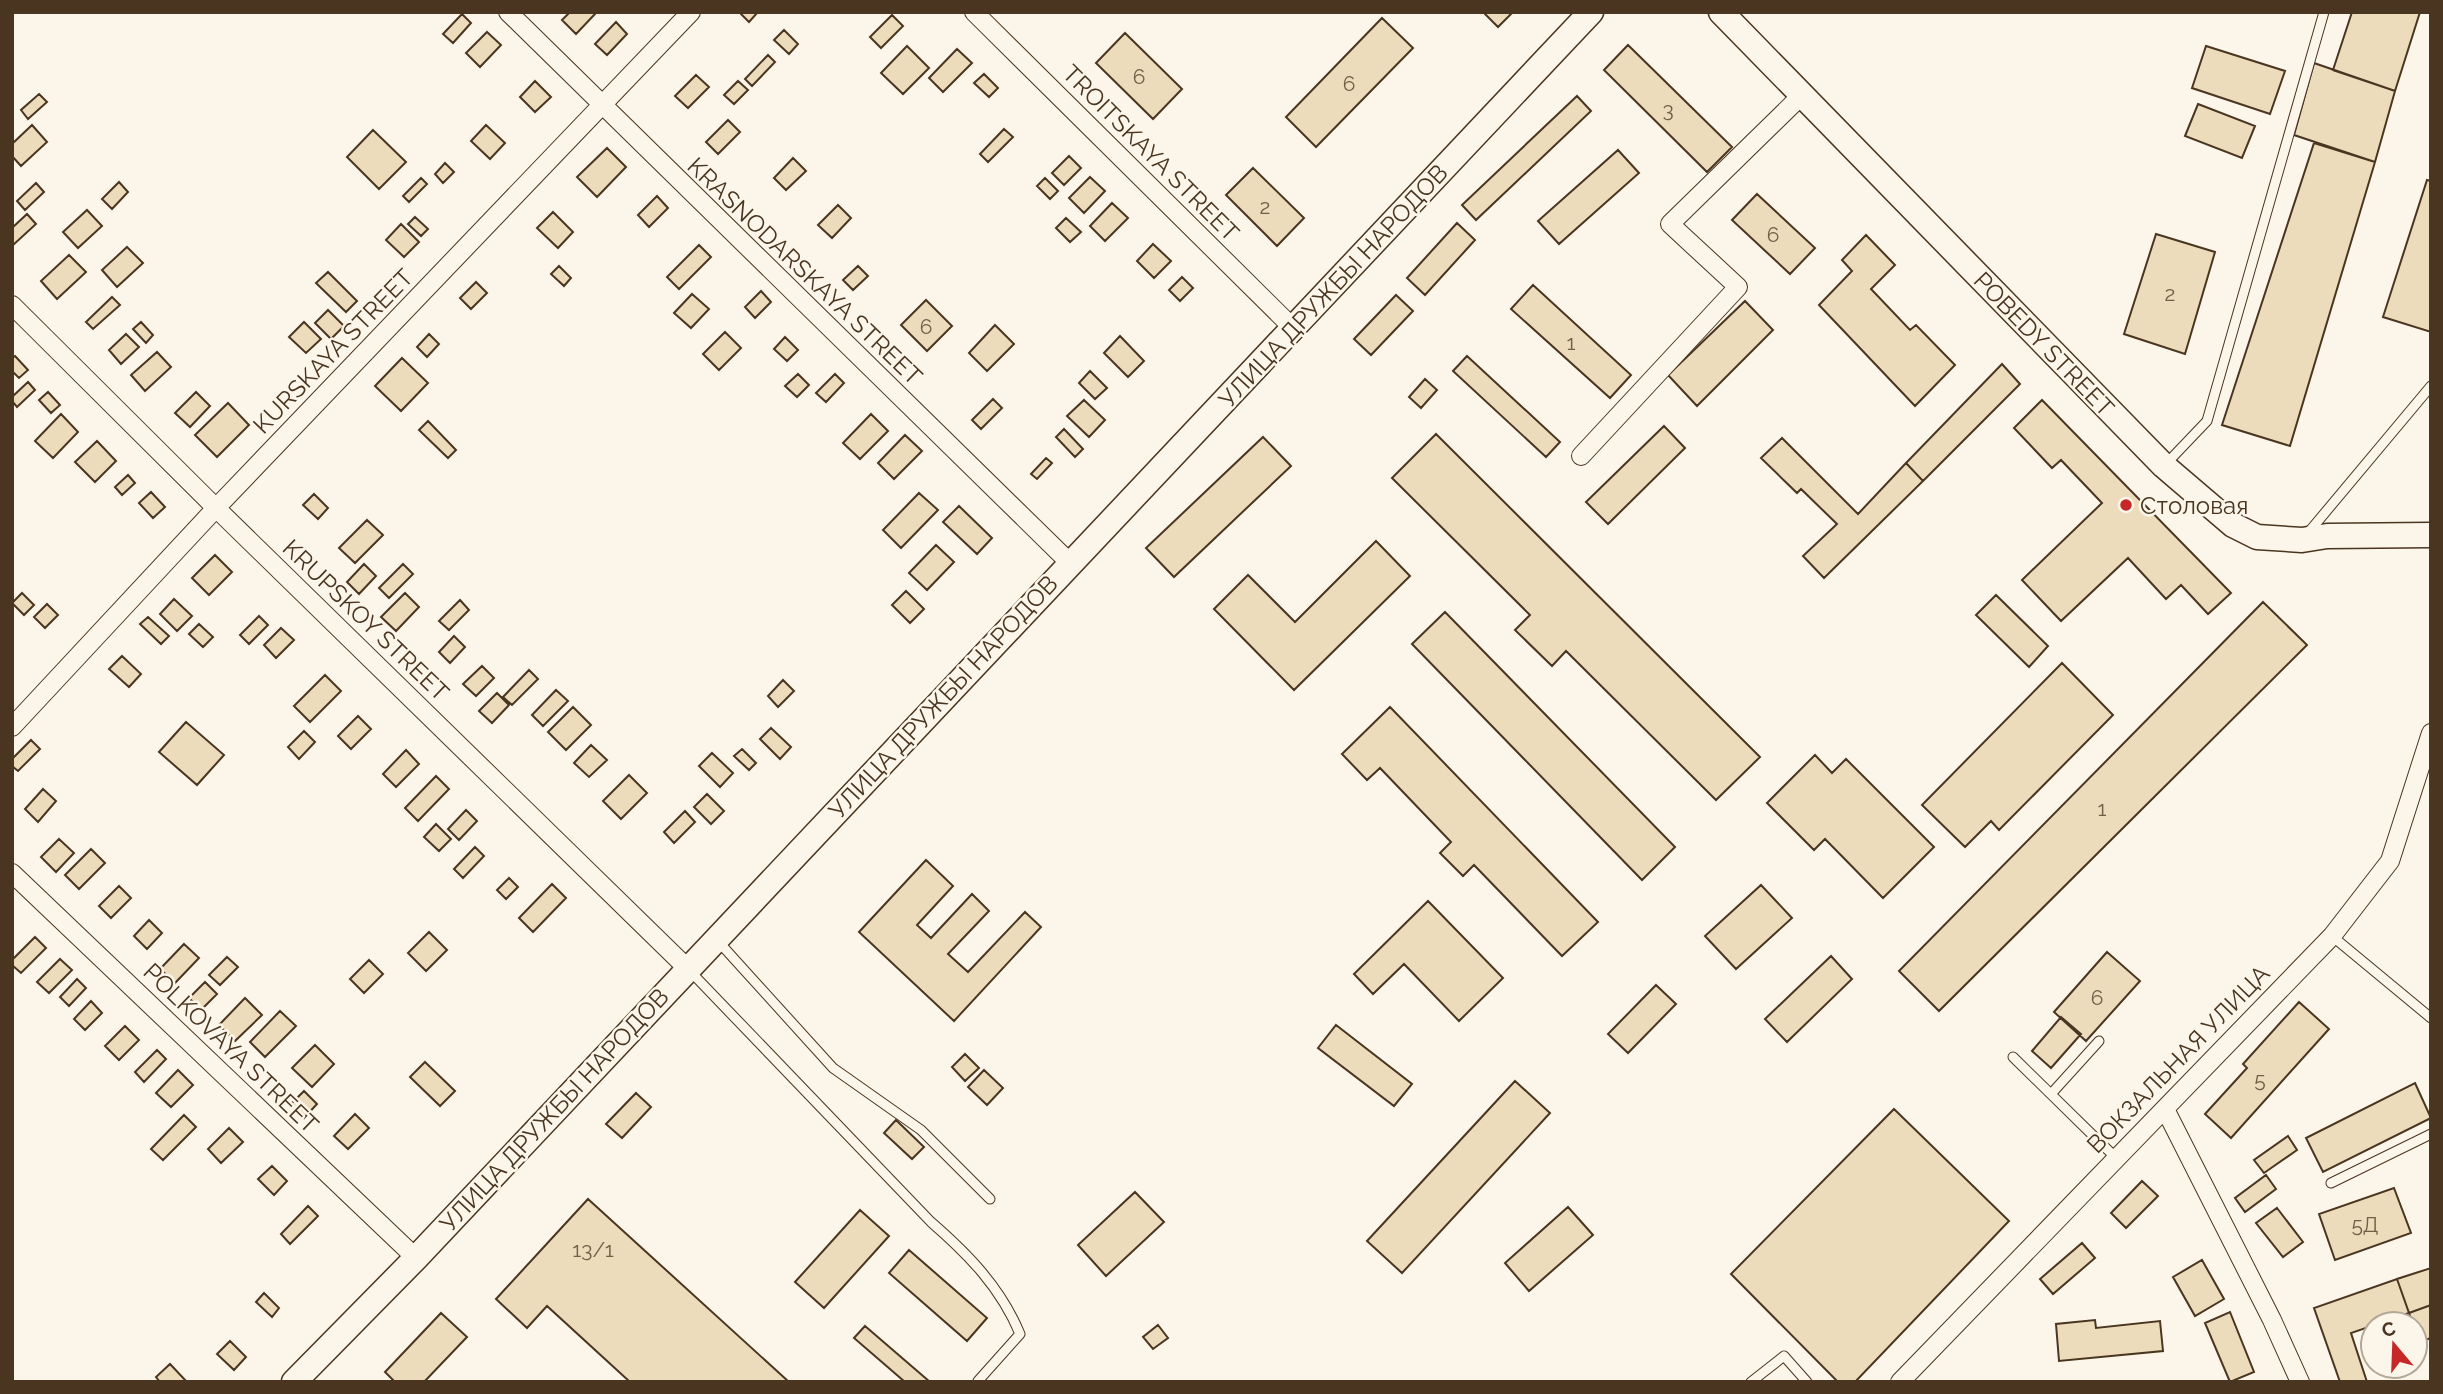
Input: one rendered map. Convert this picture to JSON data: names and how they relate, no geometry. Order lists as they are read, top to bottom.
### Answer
{
  "streets": {
    "street": [
      "TROITSKAYA STREET",
      "KRASNODARSKAYA STREET",
      "УЛИЦА ДРУЖБЫ НАРОДОВ",
      "POBEDY STREET",
      "KURSKAYA STREET",
      "KRUPSKOY STREET",
      "POLKOVAYA STREET",
      "ВОКЗАЛЬНАЯ УЛИЦА"
    ]
  },
  "crossings": [
    ["TROITSKAYA STREET", "УЛИЦА ДРУЖБЫ НАРОДОВ"],
    ["KRASNODARSKAYA STREET", "УЛИЦА ДРУЖБЫ НАРОДОВ"],
    ["KRASNODARSKAYA STREET", "KURSKAYA STREET"],
    ["УЛИЦА ДРУЖБЫ НАРОДОВ", "KRUPSKOY STREET"],
    ["УЛИЦА ДРУЖБЫ НАРОДОВ", "POLKOVAYA STREET"],
    ["KURSKAYA STREET", "KRUPSKOY STREET"]
  ],
  "places": ["Столовая"],
  "house_numbers": [
    "6",
    "6",
    "3",
    "2",
    "6",
    "2",
    "6",
    "1",
    "1",
    "6",
    "5",
    "5Д",
    "13/1"
  ],
  "north": "top"
}
